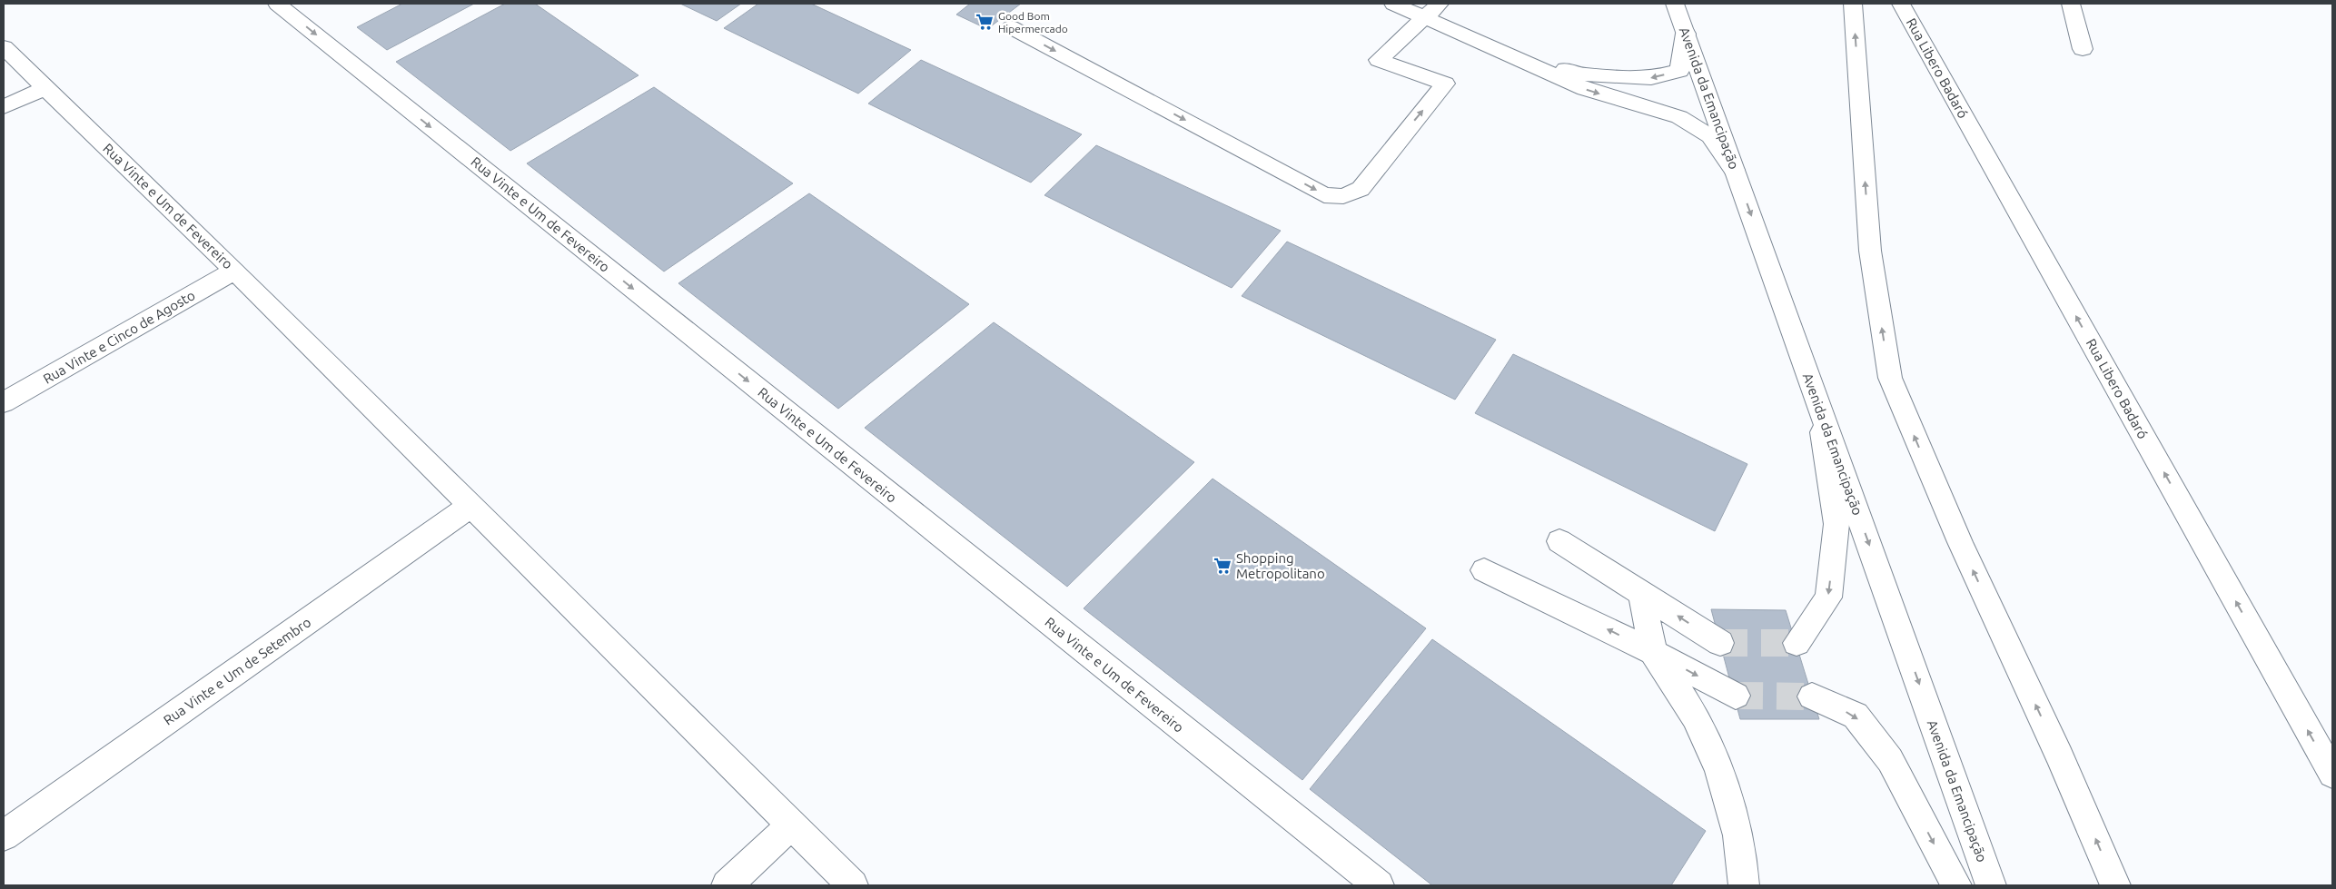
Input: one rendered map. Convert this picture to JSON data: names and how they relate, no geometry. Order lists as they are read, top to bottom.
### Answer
{
  "streets": {
    "street": [
      "Rua Libero Badaró",
      "Avenida da Emancipação",
      "Rua Vinte e Um de Fevereiro",
      "Rua Vinte e Cinco de Agosto",
      "Rua Vinte e Um de Setembro"
    ]
  },
  "crossings": [
    ["Rua Vinte e Um de Fevereiro", "Rua Vinte e Cinco de Agosto"],
    ["Rua Vinte e Um de Fevereiro", "Rua Vinte e Um de Setembro"]
  ],
  "one_way": ["Rua Vinte e Um de Fevereiro"],
  "places": {
    "supermarket": ["Good Bom Hipermercado", "Shopping Metropolitano"]
  }
}
